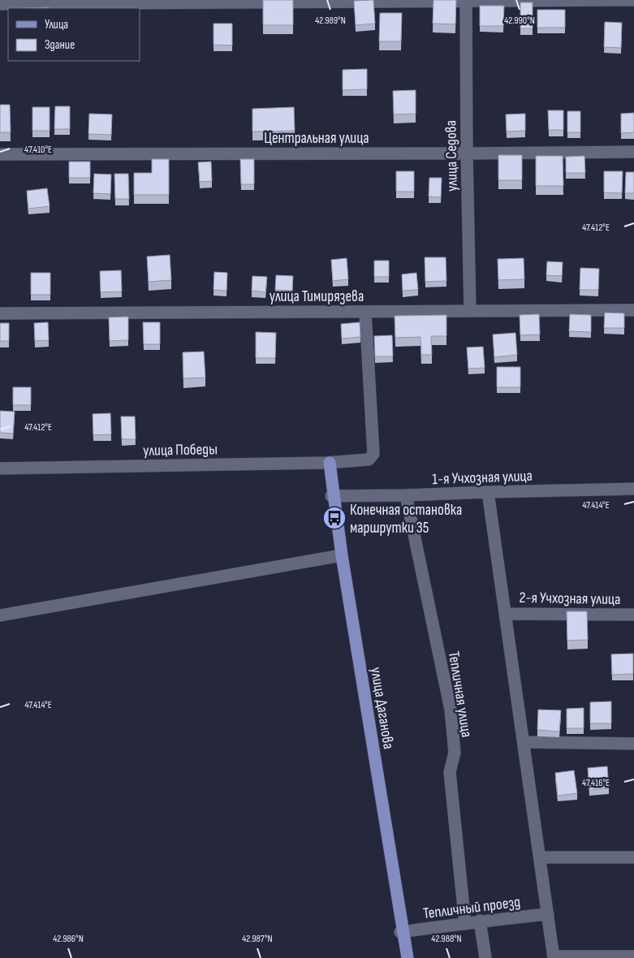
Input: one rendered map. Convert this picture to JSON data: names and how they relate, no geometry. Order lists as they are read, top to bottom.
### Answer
{
  "streets": {
    "main road": ["улица Даганова"],
    "street": [
      "Центральная улица",
      "улица Седова",
      "улица Тимирязева",
      "улица Победы",
      "1-я Учхозная улица",
      "2-я Учхозная улица",
      "Тепличная улица",
      "Тепличный проезд"
    ]
  },
  "crossings": [
    ["Центральная улица", "улица Седова"],
    ["улица Седова", "улица Тимирязева"],
    ["улица Тимирязева", "улица Победы"],
    ["улица Победы", "улица Даганова"],
    ["1-я Учхозная улица", "Тепличная улица"],
    ["1-я Учхозная улица", "улица Даганова"],
    ["Тепличная улица", "Тепличный проезд"],
    ["улица Даганова", "Тепличный проезд"]
  ],
  "places": {
    "bus stop": ["Конечная остановка маршрутки 35"]
  },
  "legend": ["Улица", "Здание"],
  "coordinates": [
    "42.989°N",
    "42.990°N",
    "47.410°E",
    "47.412°E",
    "47.414°E",
    "47.416°E",
    "42.986°N",
    "42.987°N",
    "42.988°N"
  ]
}
